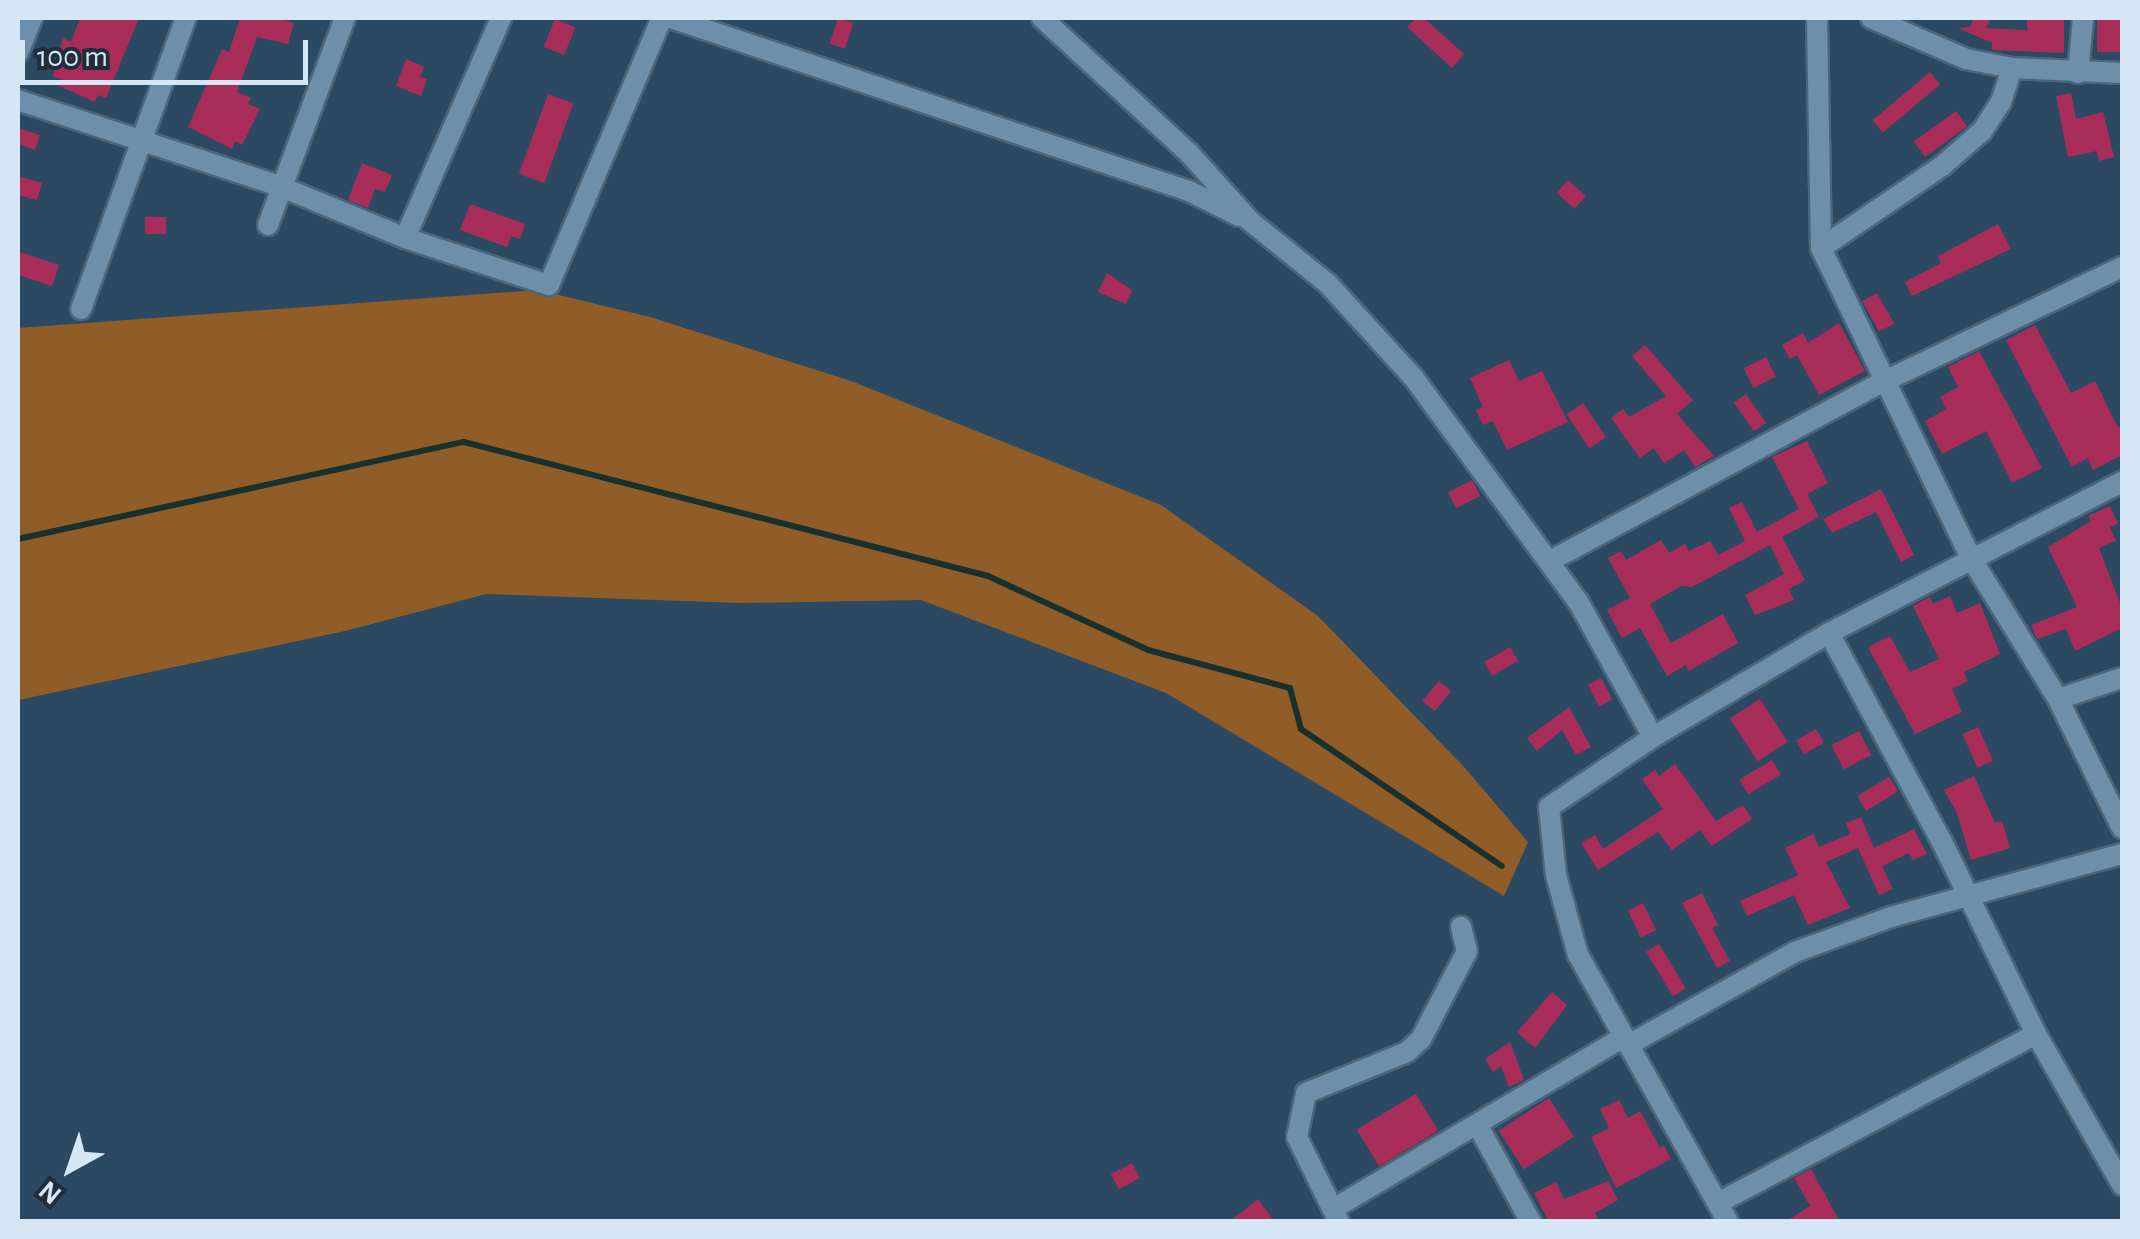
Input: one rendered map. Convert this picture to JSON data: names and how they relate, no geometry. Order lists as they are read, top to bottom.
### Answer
{
  "scale_bar": "100 m",
  "north": "bottom left"
}
